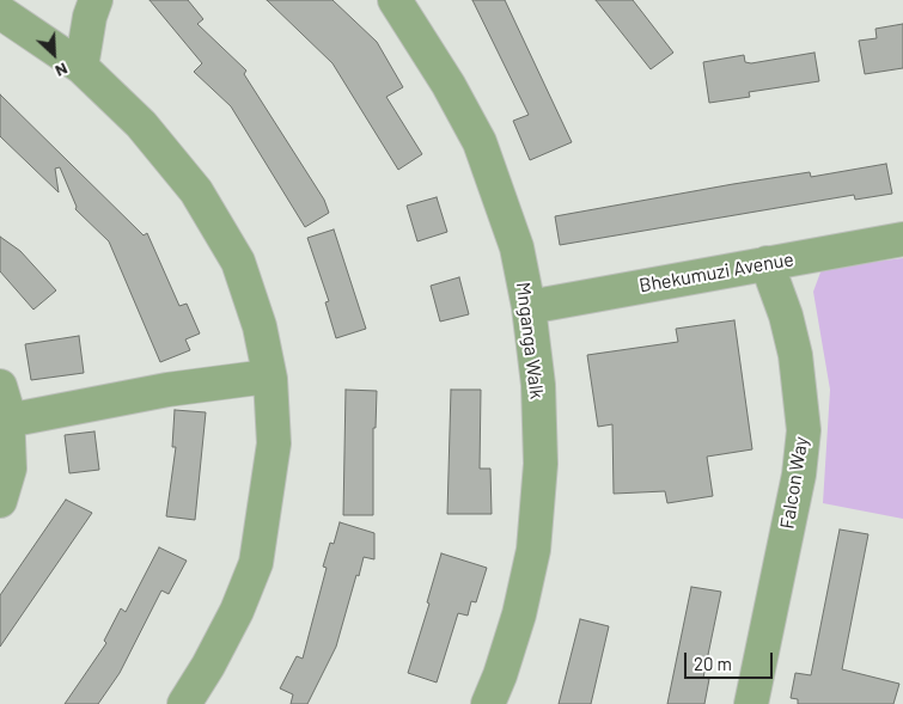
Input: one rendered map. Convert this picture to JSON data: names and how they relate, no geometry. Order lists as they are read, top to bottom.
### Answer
{
  "streets": {
    "street": ["Bhekumuzi Avenue", "Mnganga Walk", "Falcon Way"]
  },
  "crossings": [
    ["Bhekumuzi Avenue", "Mnganga Walk"],
    ["Bhekumuzi Avenue", "Falcon Way"]
  ],
  "scale_bar": "20 m",
  "north": "bottom right"
}
